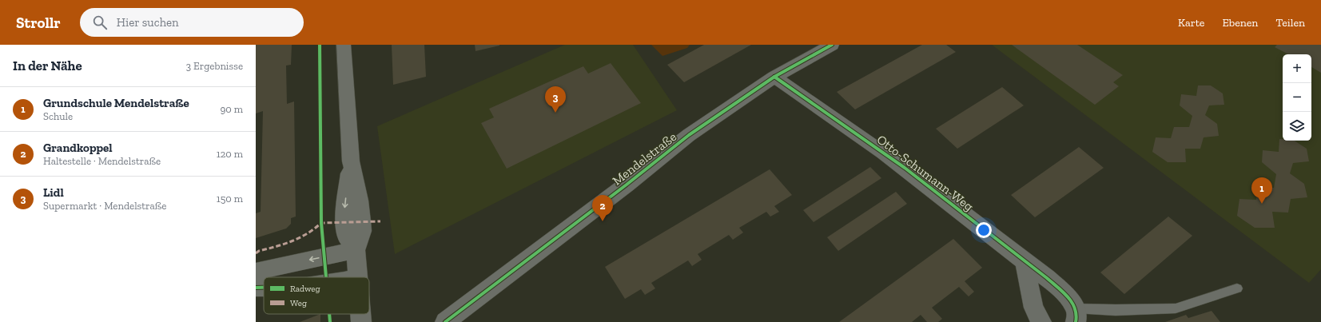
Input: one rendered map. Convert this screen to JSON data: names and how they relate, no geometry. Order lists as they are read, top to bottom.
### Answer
{
  "streets": {
    "street": ["Mendelstraße", "Otto-Schumann-Weg"]
  },
  "crossings": [
    ["Mendelstraße", "Otto-Schumann-Weg"]
  ],
  "legend": ["Radweg", "Weg"],
  "page": {
    "header": "Strollr",
    "search": "Hier suchen",
    "nav": ["Karte", "Ebenen", "Teilen"],
    "heading": ["In der Nähe", "3 Ergebnisse"],
    "map_buttons": ["+", "−"],
    "list": [
      {
        "mark": "1",
        "name": "Grundschule Mendelstraße",
        "note": "Schule",
        "value": "90 m"
      },
      {
        "mark": "2",
        "name": "Grandkoppel",
        "note": "Haltestelle · Mendelstraße",
        "value": "120 m"
      },
      {
        "mark": "3",
        "name": "Lidl",
        "note": "Supermarkt · Mendelstraße",
        "value": "150 m"
      }
    ],
    "pins": ["3", "1", "2"]
  }
}
